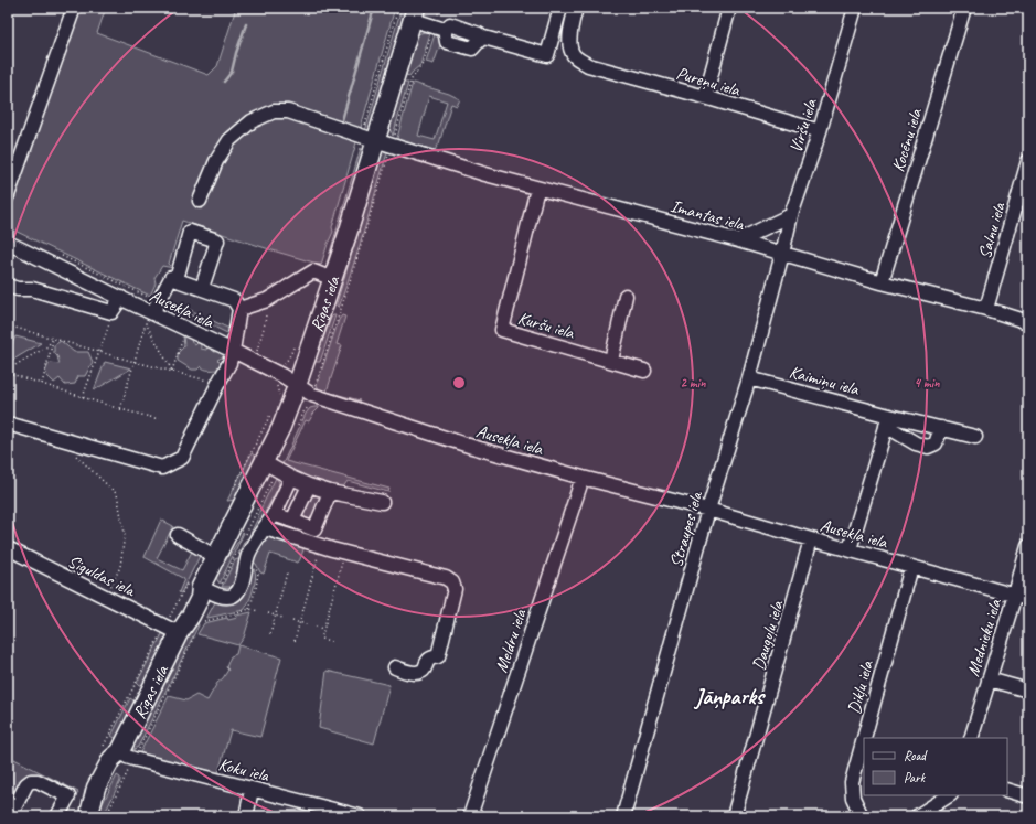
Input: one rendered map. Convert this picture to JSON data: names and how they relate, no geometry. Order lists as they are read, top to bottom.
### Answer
{
  "streets": {
    "main road": ["Rīgas iela"],
    "street": [
      "Pureņu iela",
      "Viršu iela",
      "Kocēnu iela",
      "Imantas iela",
      "Salnu iela",
      "Ausekļa iela",
      "Kuršu iela",
      "Kaimiņu iela",
      "Straupes iela",
      "Siguldas iela",
      "Dauguļu iela",
      "Mednieku iela",
      "Meldru iela",
      "Dikļu iela",
      "Koku iela"
    ]
  },
  "crossings": [
    ["Pureņu iela", "Viršu iela"],
    ["Viršu iela", "Imantas iela"],
    ["Viršu iela", "Straupes iela"],
    ["Kocēnu iela", "Imantas iela"],
    ["Imantas iela", "Salnu iela"],
    ["Imantas iela", "Rīgas iela"],
    ["Imantas iela", "Kuršu iela"],
    ["Imantas iela", "Straupes iela"],
    ["Rīgas iela", "Ausekļa iela"],
    ["Rīgas iela", "Siguldas iela"],
    ["Rīgas iela", "Koku iela"],
    ["Ausekļa iela", "Straupes iela"],
    ["Ausekļa iela", "Dauguļu iela"],
    ["Ausekļa iela", "Mednieku iela"],
    ["Ausekļa iela", "Meldru iela"],
    ["Ausekļa iela", "Dikļu iela"],
    ["Kaimiņu iela", "Straupes iela"]
  ],
  "districts": ["Jāņparks"],
  "legend": ["Road", "Park"],
  "rings": ["2 min", "4 min"]
}
